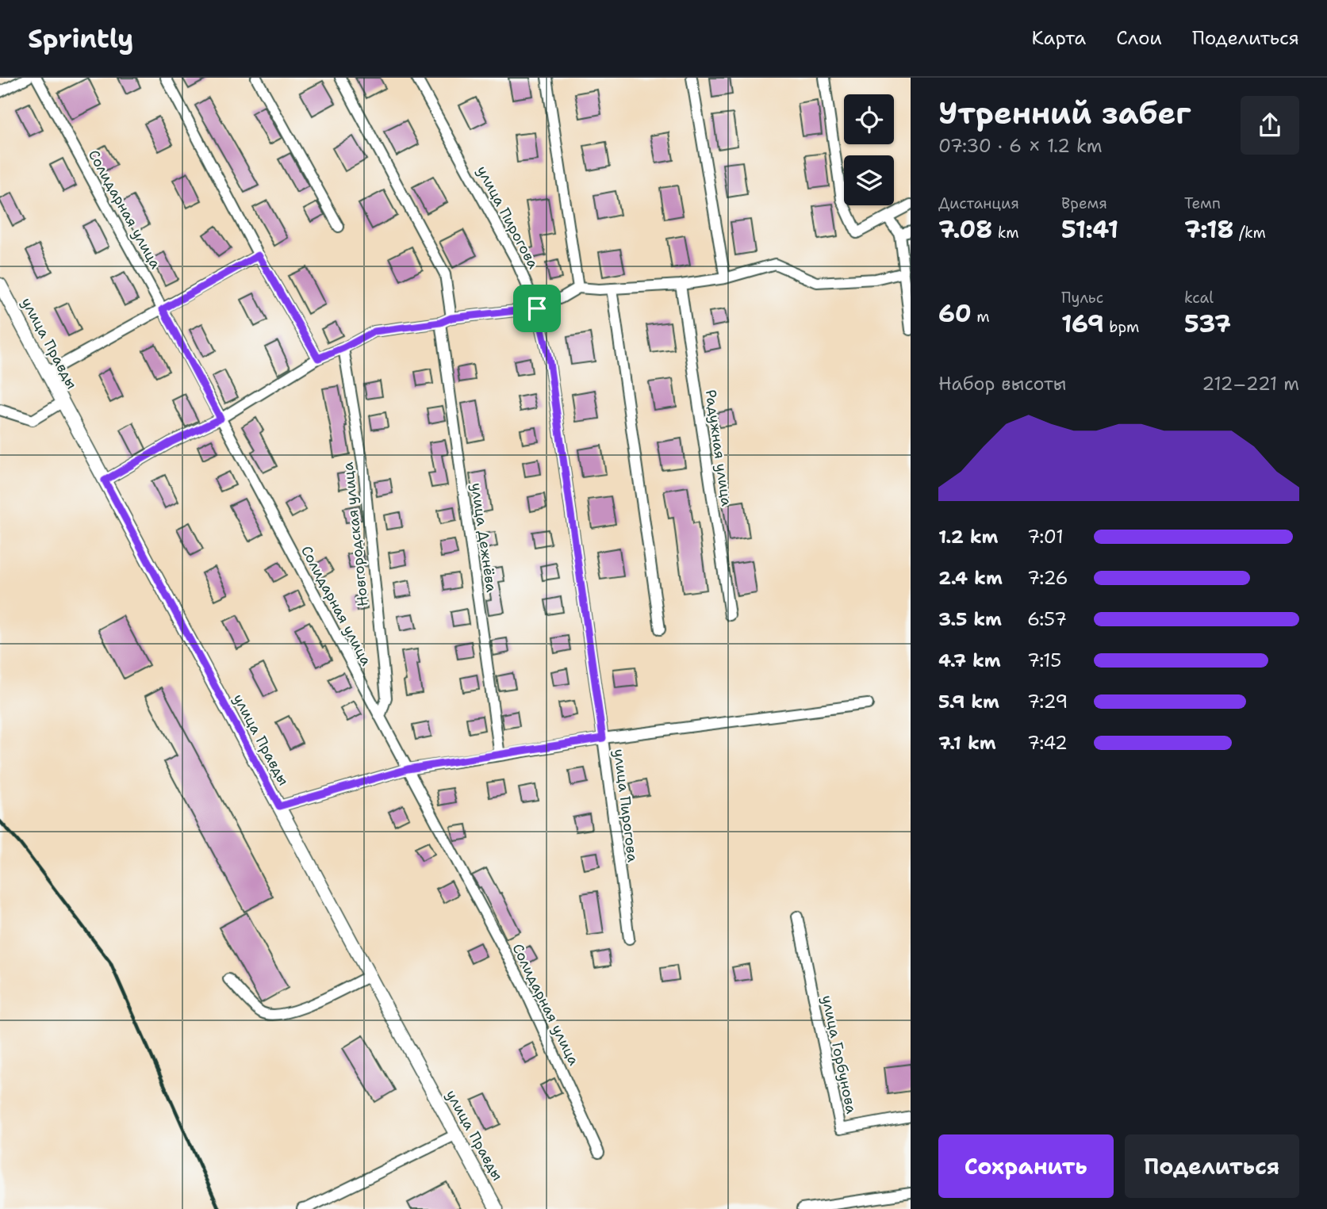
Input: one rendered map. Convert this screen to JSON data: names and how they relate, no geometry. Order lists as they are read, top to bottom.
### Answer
{
  "streets": {
    "main road": ["улица Правды"],
    "street": [
      "Солидарная улица",
      "улица Пирогова",
      "Радужная улица",
      "Новгородская улица",
      "улица Дежнёва",
      "улица Горбунова"
    ]
  },
  "crossings": [
    ["Солидарная улица", "Новгородская улица"]
  ],
  "page": {
    "header": "Sprintly",
    "nav": ["Карта", "Слои", "Поделиться"],
    "heading": ["Утренний забег", "07:30 · 6 × 1.2 km"],
    "stats": [
      ["Дистанция", "7.08 km"],
      ["Время", "51:41"],
      ["Темп", "7:18 /km"],
      ["60 m"],
      ["Пульс", "169 bpm"],
      ["kcal", "537"]
    ],
    "chart": ["Набор высоты", "212–221 m"],
    "list": [
      {
        "name": "1.2 km",
        "note": "7:01"
      },
      {
        "name": "2.4 km",
        "note": "7:26"
      },
      {
        "name": "3.5 km",
        "note": "6:57"
      },
      {
        "name": "4.7 km",
        "note": "7:15"
      },
      {
        "name": "5.9 km",
        "note": "7:29"
      },
      {
        "name": "7.1 km",
        "note": "7:42"
      }
    ],
    "buttons": ["Сохранить", "Поделиться"]
  }
}
